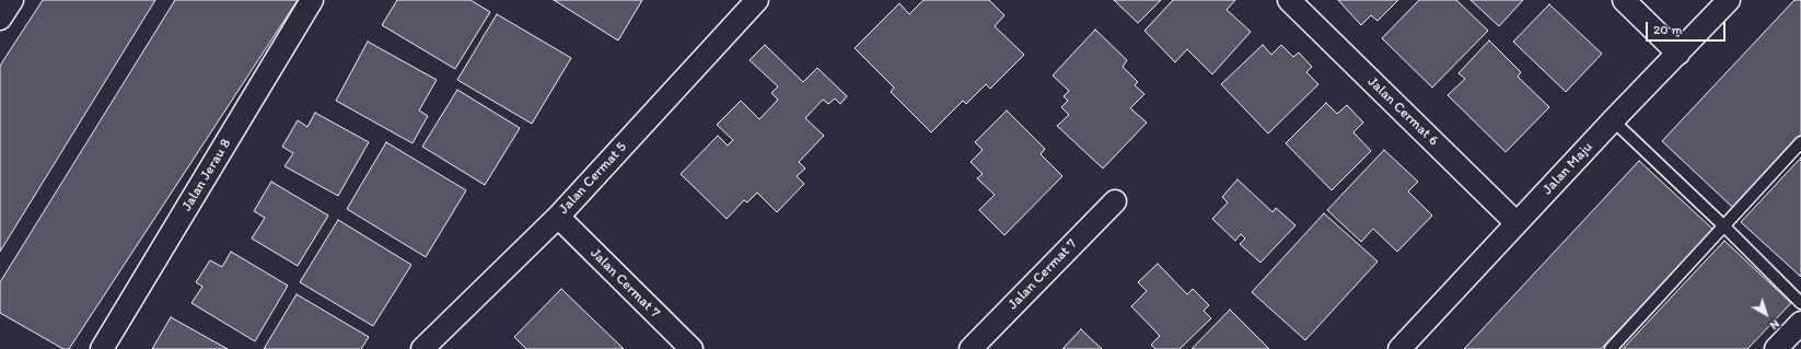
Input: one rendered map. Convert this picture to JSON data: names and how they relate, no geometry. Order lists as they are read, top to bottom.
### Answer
{
  "streets": {
    "street": [
      "Jalan Cermat 6",
      "Jalan Maju",
      "Jalan Jerau 8",
      "Jalan Cermat 5",
      "Jalan Cermat 7"
    ]
  },
  "crossings": [
    ["Jalan Cermat 6", "Jalan Maju"],
    ["Jalan Cermat 5", "Jalan Cermat 7"]
  ],
  "scale_bar": "20 m",
  "north": "bottom right"
}
